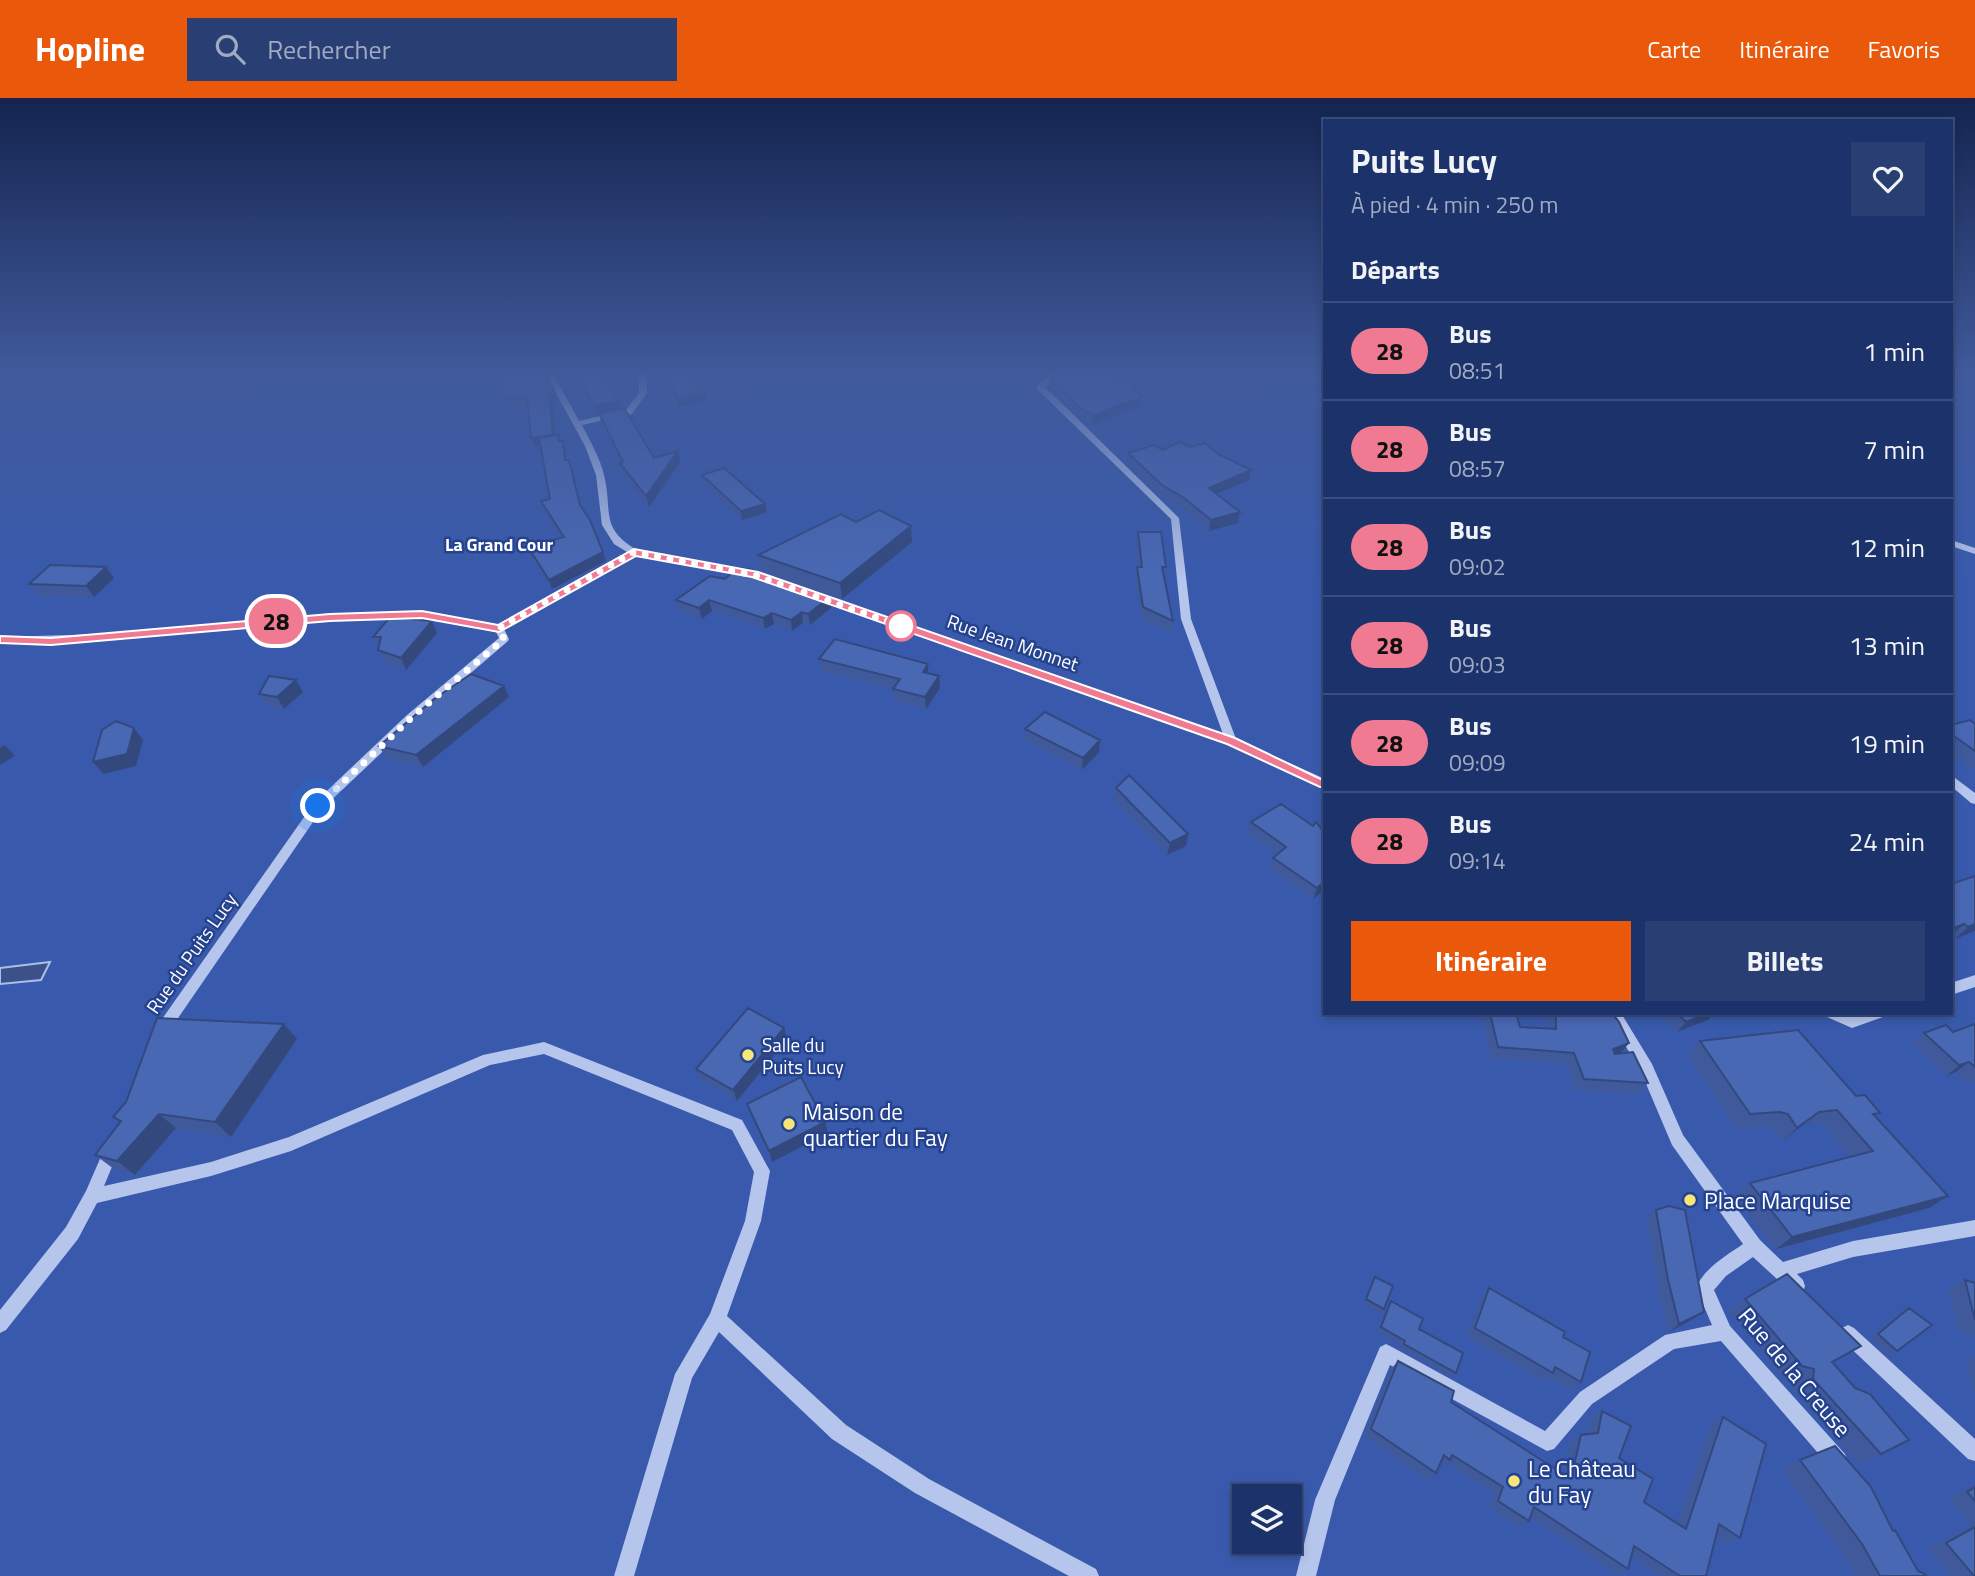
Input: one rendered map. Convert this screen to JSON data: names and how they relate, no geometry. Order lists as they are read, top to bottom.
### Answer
{
  "streets": {
    "street": ["Rue Jean Monnet", "Rue du Puits Lucy", "Rue de la Creuse"]
  },
  "districts": ["La Grand Cour"],
  "places": [
    "Salle du Puits Lucy",
    "Maison de quartier du Fay",
    "Place Marquise",
    "Le Château du Fay"
  ],
  "lines": ["bus line 28"],
  "page": {
    "header": "Hopline",
    "search": "Rechercher",
    "nav": ["Carte", "Itinéraire", "Favoris"],
    "on_map": "28",
    "heading": [
      ["Puits Lucy", "À pied · 4 min · 250 m"],
      "Départs"
    ],
    "list": [
      {
        "mark": "28",
        "name": "Bus",
        "note": "08:51",
        "value": "1 min"
      },
      {
        "mark": "28",
        "name": "Bus",
        "note": "08:57",
        "value": "7 min"
      },
      {
        "mark": "28",
        "name": "Bus",
        "note": "09:02",
        "value": "12 min"
      },
      {
        "mark": "28",
        "name": "Bus",
        "note": "09:03",
        "value": "13 min"
      },
      {
        "mark": "28",
        "name": "Bus",
        "note": "09:09",
        "value": "19 min"
      },
      {
        "mark": "28",
        "name": "Bus",
        "note": "09:14",
        "value": "24 min"
      }
    ],
    "buttons": ["Itinéraire", "Billets"]
  }
}
